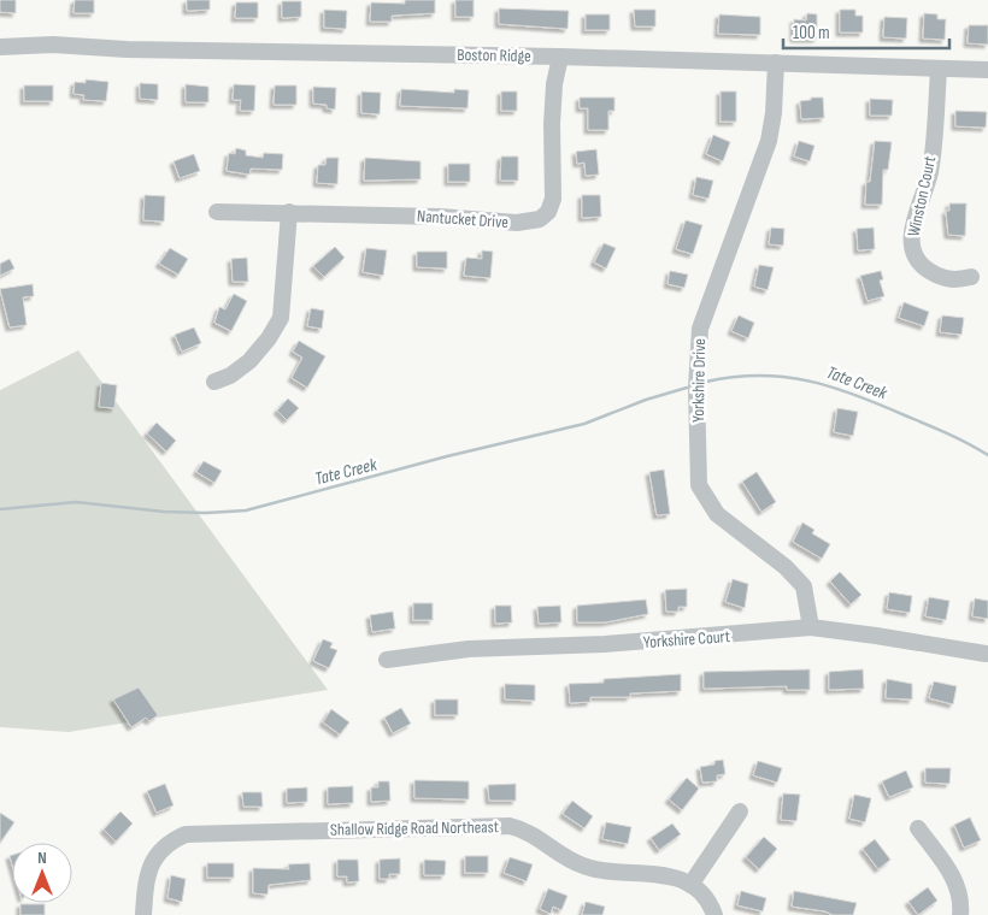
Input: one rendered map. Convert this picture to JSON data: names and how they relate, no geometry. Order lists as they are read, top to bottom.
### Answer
{
  "streets": {
    "street": [
      "Boston Ridge",
      "Winston Court",
      "Nantucket Drive",
      "Yorkshire Drive",
      "Yorkshire Court",
      "Shallow Ridge Road Northeast"
    ]
  },
  "crossings": [
    ["Boston Ridge", "Winston Court"],
    ["Boston Ridge", "Nantucket Drive"],
    ["Boston Ridge", "Yorkshire Drive"],
    ["Yorkshire Drive", "Yorkshire Court"]
  ],
  "water": ["Tate Creek"],
  "scale_bar": "100 m",
  "north": "top"
}
